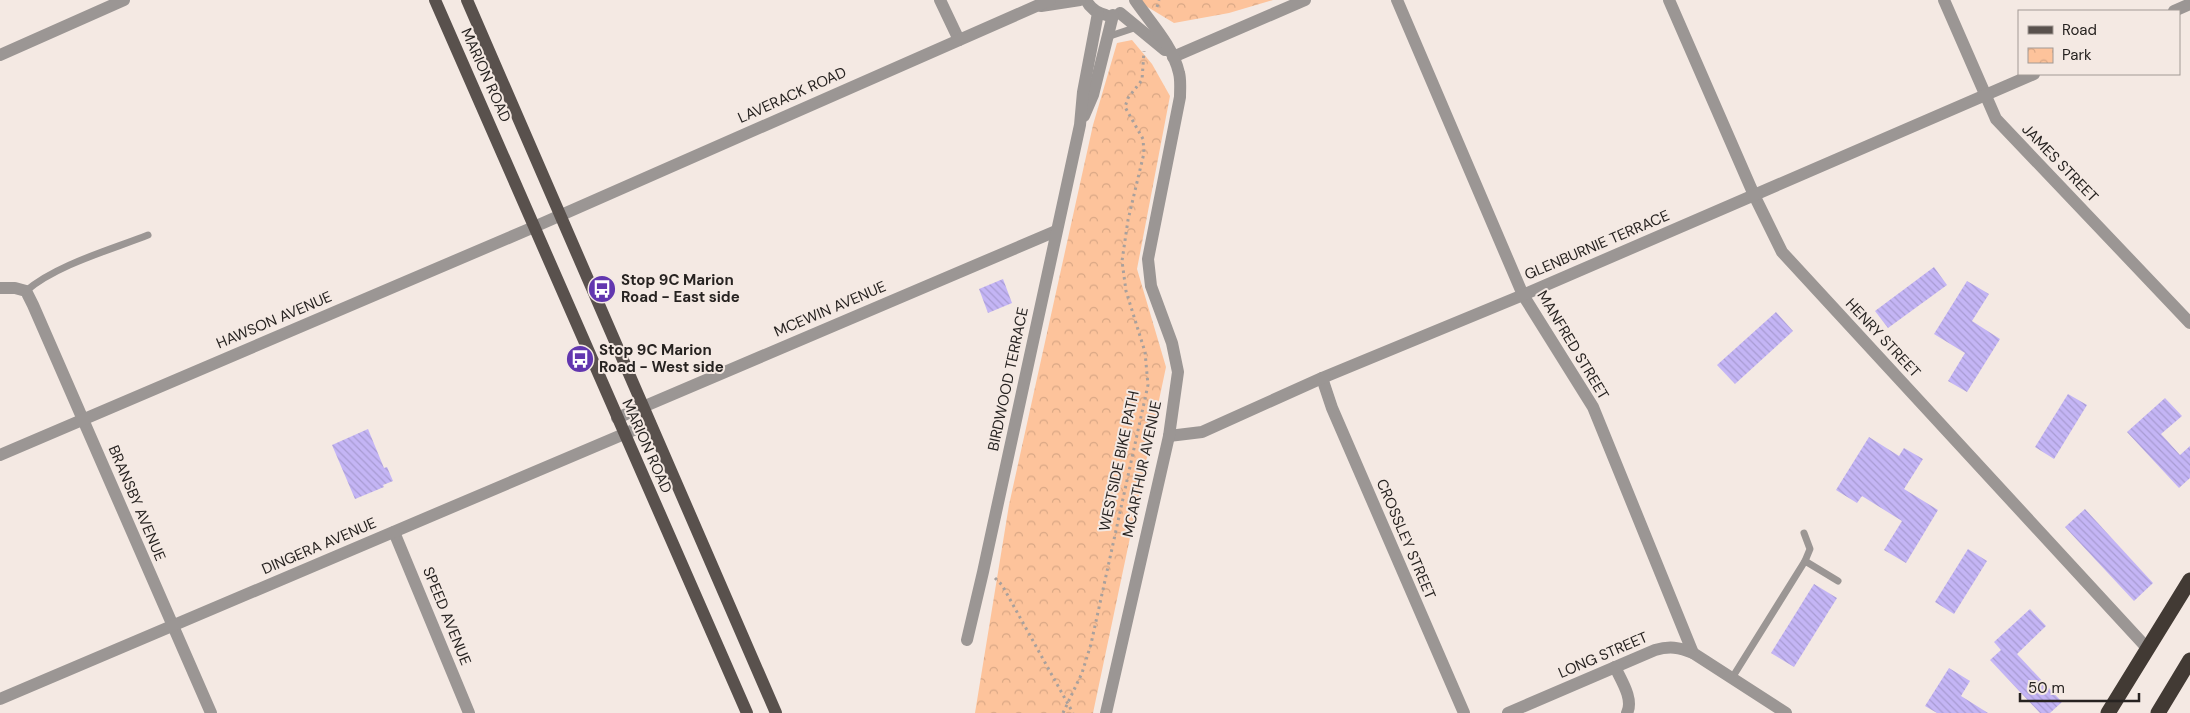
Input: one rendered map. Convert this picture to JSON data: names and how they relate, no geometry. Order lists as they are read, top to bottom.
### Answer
{
  "streets": {
    "main road": ["MARION ROAD"],
    "street": [
      "LAVERACK ROAD",
      "JAMES STREET",
      "GLENBURNIE TERRACE",
      "MCEWIN AVENUE",
      "HAWSON AVENUE",
      "HENRY STREET",
      "MANFRED STREET",
      "BIRDWOOD TERRACE",
      "MCARTHUR AVENUE",
      "BRANSBY AVENUE",
      "CROSSLEY STREET",
      "DINGERA AVENUE",
      "SPEED AVENUE",
      "LONG STREET"
    ],
    "path": ["WESTSIDE BIKE PATH"]
  },
  "crossings": [
    ["MARION ROAD", "LAVERACK ROAD"],
    ["MARION ROAD", "MCEWIN AVENUE"],
    ["MARION ROAD", "HAWSON AVENUE"],
    ["MARION ROAD", "DINGERA AVENUE"],
    ["LAVERACK ROAD", "HAWSON AVENUE"],
    ["JAMES STREET", "GLENBURNIE TERRACE"],
    ["GLENBURNIE TERRACE", "HENRY STREET"],
    ["GLENBURNIE TERRACE", "MANFRED STREET"],
    ["GLENBURNIE TERRACE", "MCARTHUR AVENUE"],
    ["GLENBURNIE TERRACE", "CROSSLEY STREET"],
    ["MCEWIN AVENUE", "BIRDWOOD TERRACE"],
    ["HAWSON AVENUE", "BRANSBY AVENUE"],
    ["MANFRED STREET", "LONG STREET"],
    ["BRANSBY AVENUE", "DINGERA AVENUE"],
    ["DINGERA AVENUE", "SPEED AVENUE"]
  ],
  "places": {
    "bus stop": ["Stop 9C Marion Road - East side", "Stop 9C Marion Road - West side"]
  },
  "legend": ["Road", "Park"],
  "scale_bar": "50 m"
}
